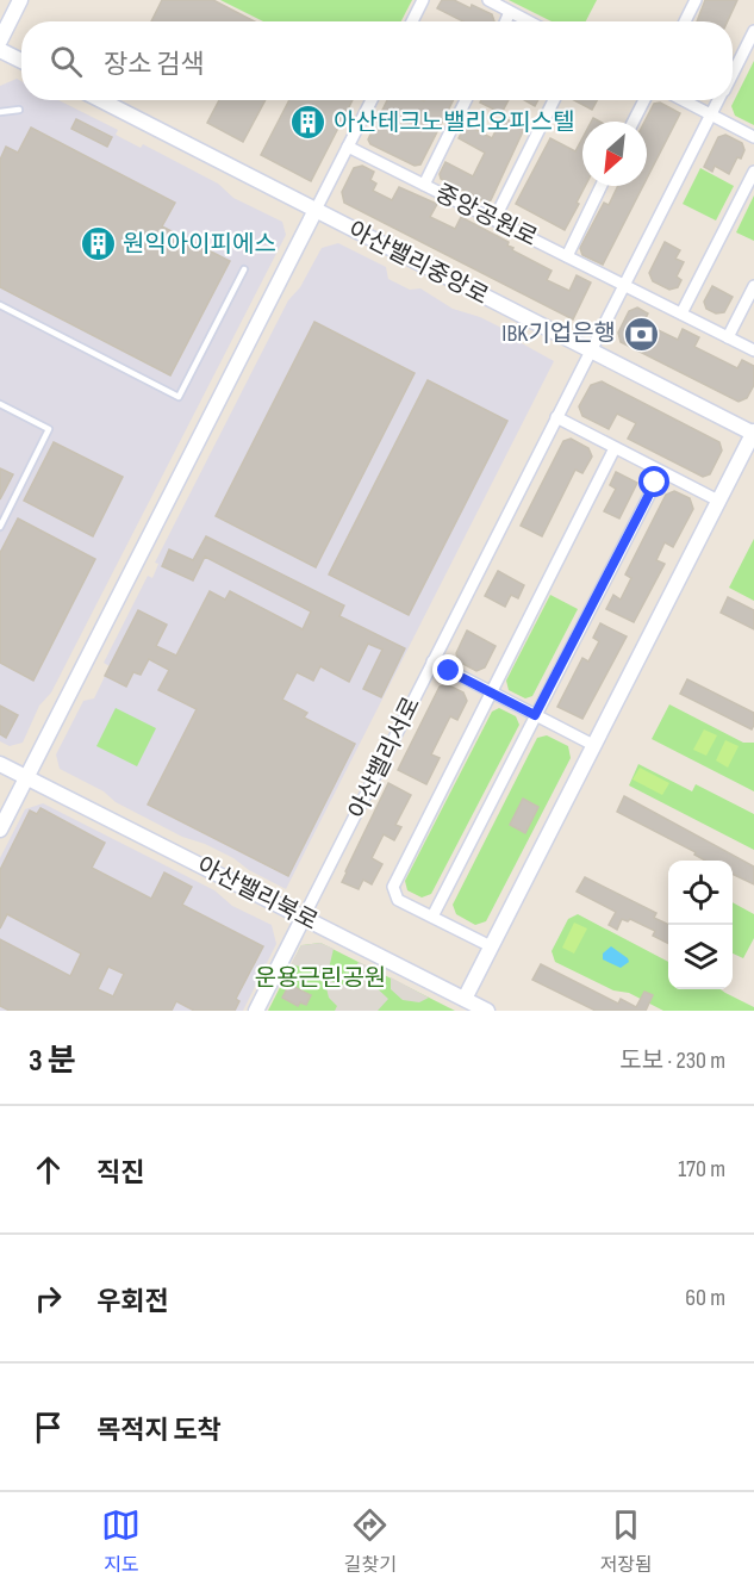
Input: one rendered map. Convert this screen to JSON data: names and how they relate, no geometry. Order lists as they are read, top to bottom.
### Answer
{
  "streets": {
    "street": [
      "중앙공원로",
      "아산밸리중앙로",
      "아산밸리서로",
      "아산밸리북로"
    ]
  },
  "crossings": [
    ["아산밸리중앙로", "아산밸리서로"],
    ["아산밸리서로", "아산밸리북로"]
  ],
  "parks": ["운용근린공원"],
  "places": {
    "building": ["아산테크노밸리오피스텔", "원익아이피에스"],
    "bank": ["IBK기업은행"]
  },
  "north": "bottom left",
  "page": {
    "search": "장소 검색",
    "heading": ["3 분", "도보 · 230 m"],
    "list": [
      ["직진", "170 m"],
      ["우회전", "60 m"],
      "목적지 도착"
    ],
    "nav": ["지도", "길찾기", "저장됨"]
  }
}
